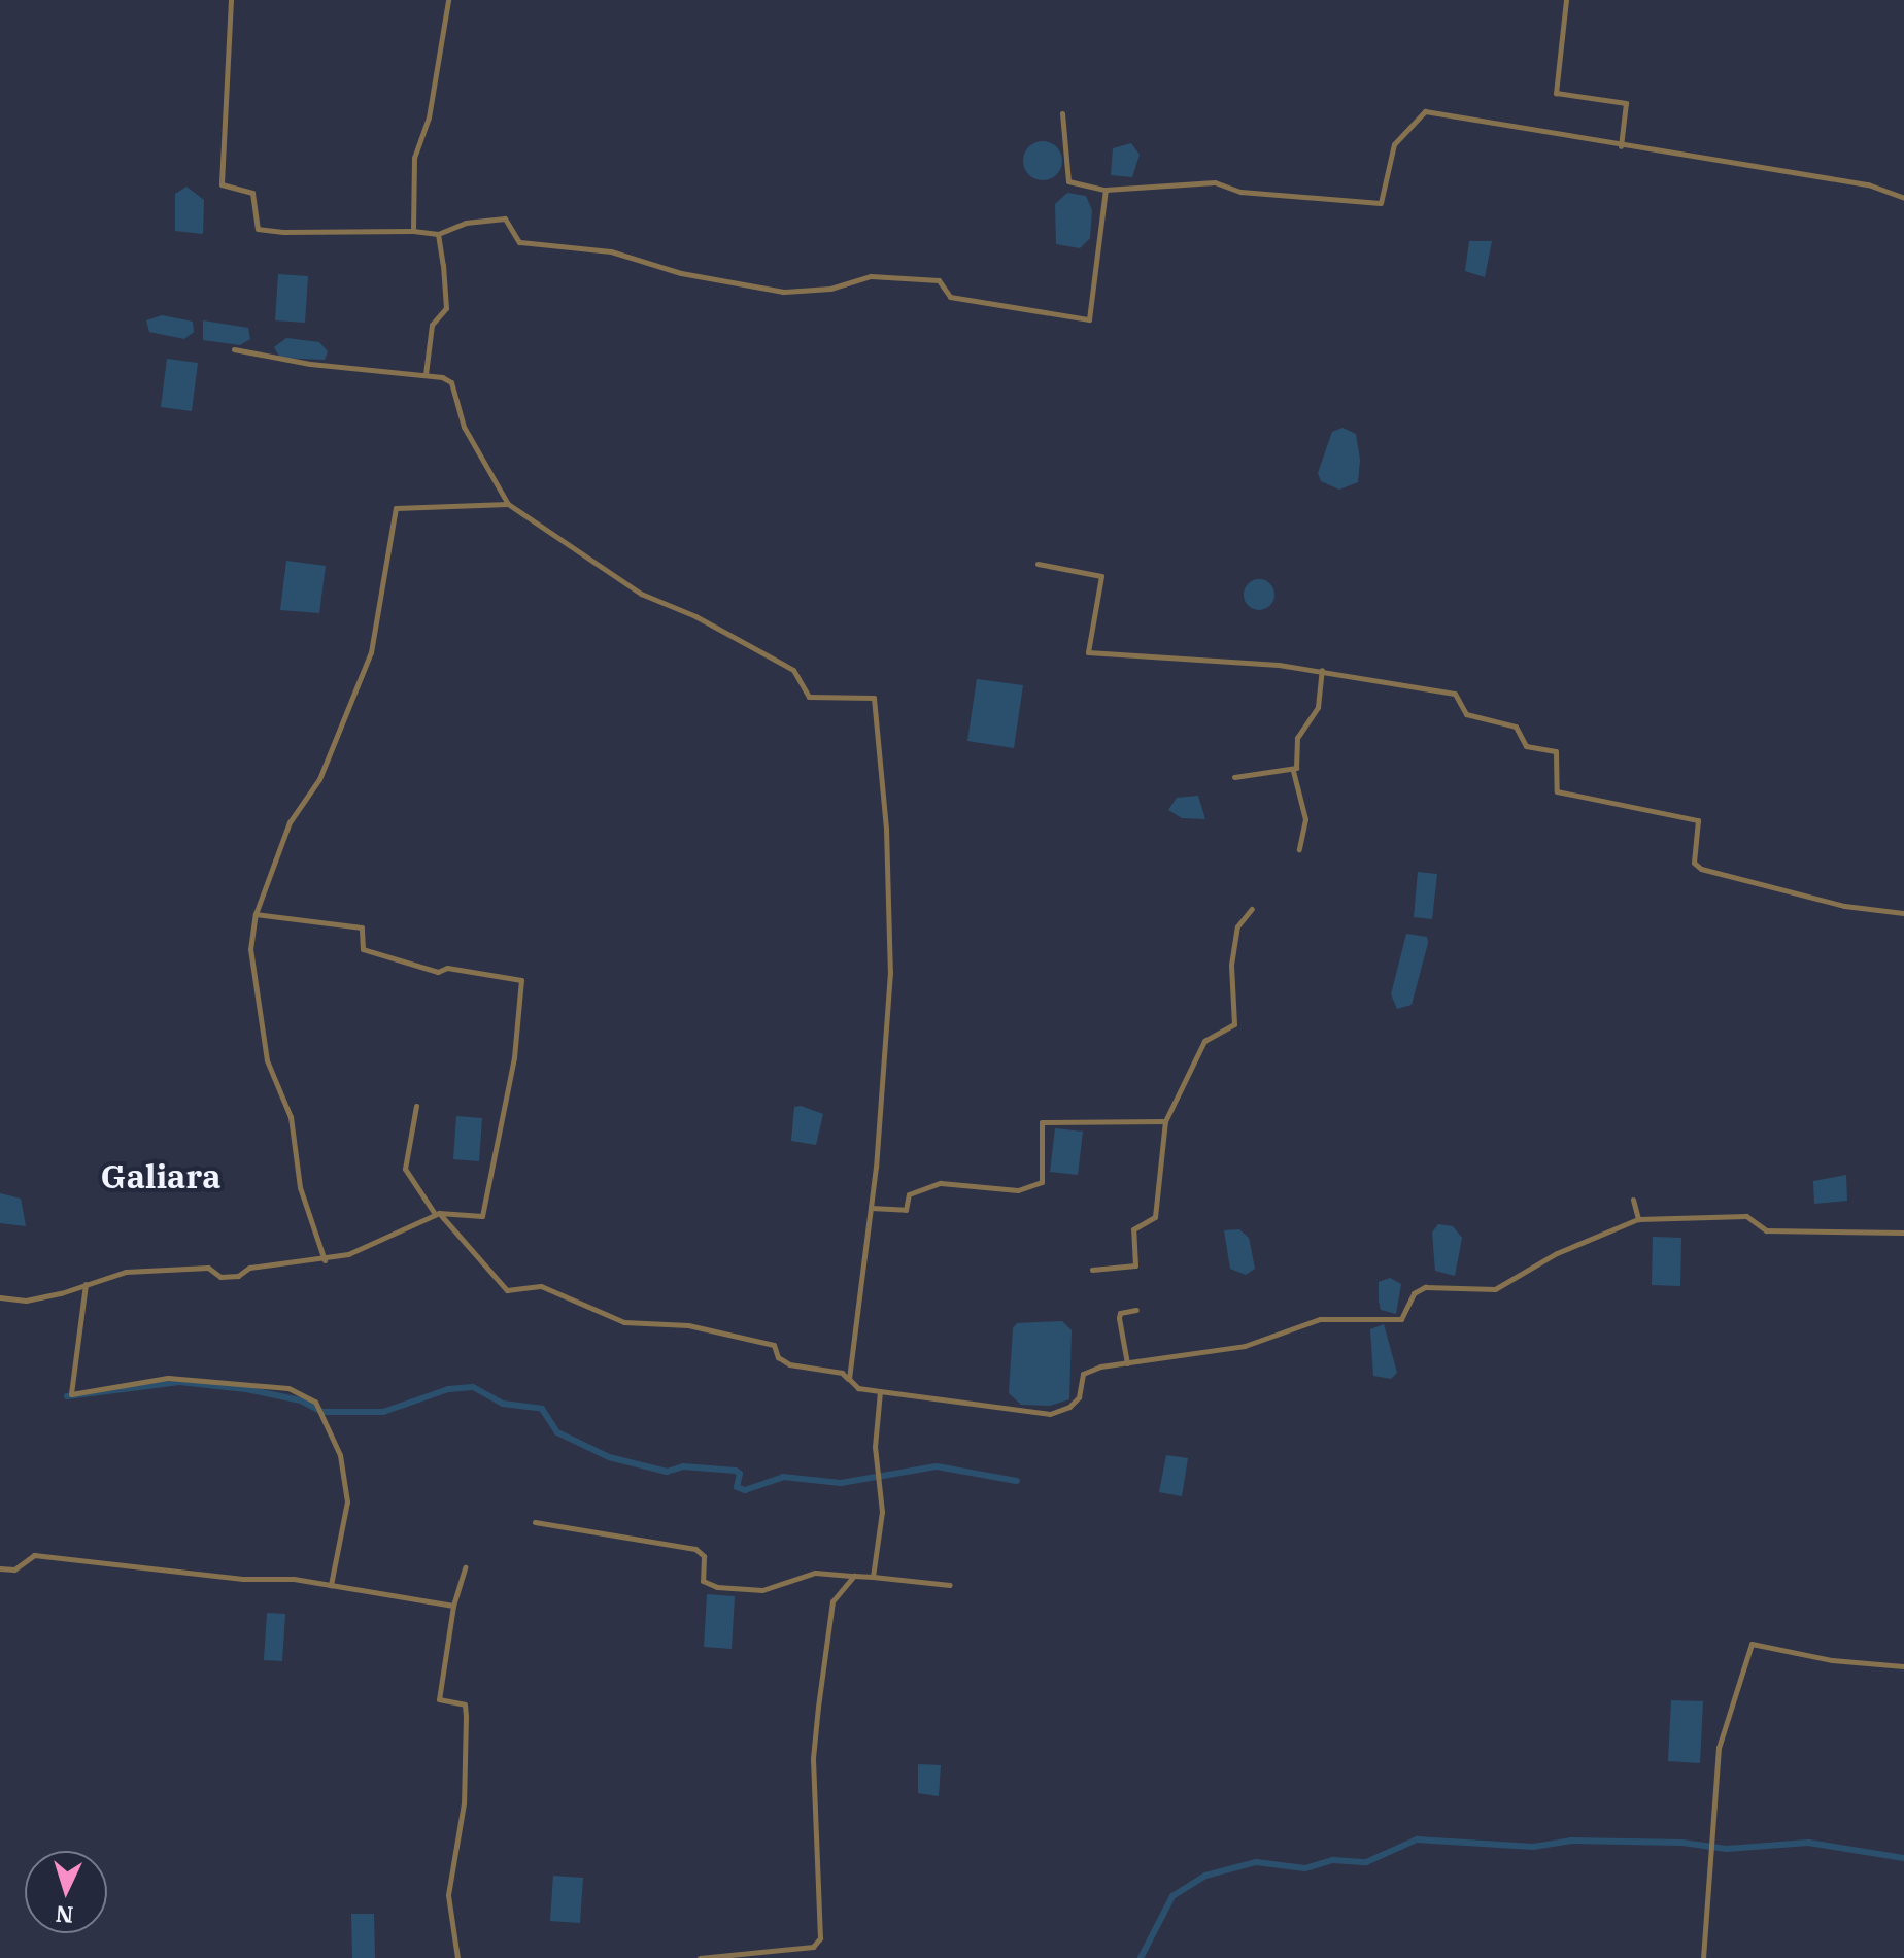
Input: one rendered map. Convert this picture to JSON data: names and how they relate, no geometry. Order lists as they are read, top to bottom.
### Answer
{
  "districts": ["Galiara"],
  "north": "bottom"
}
